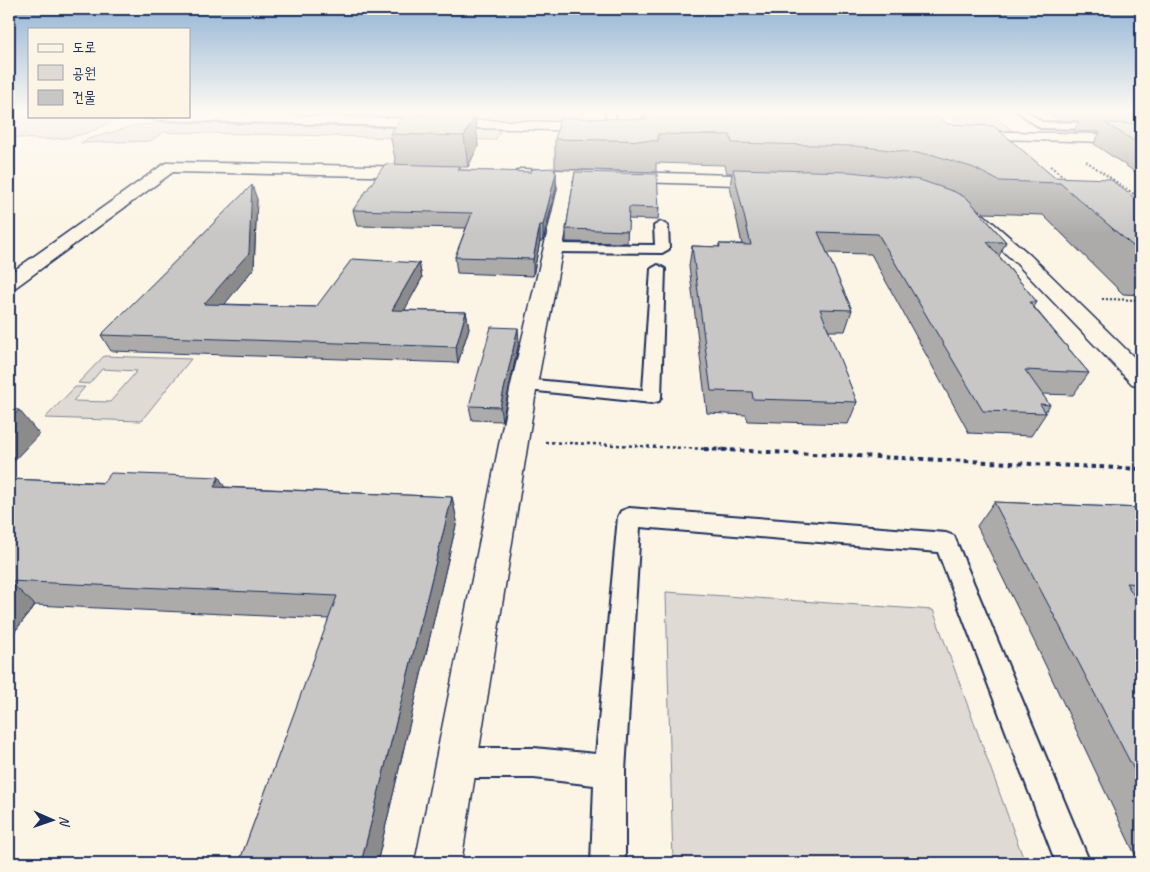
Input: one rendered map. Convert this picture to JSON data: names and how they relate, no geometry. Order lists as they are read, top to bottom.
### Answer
{
  "legend": ["도로", "공원", "건물"],
  "north": "right"
}
